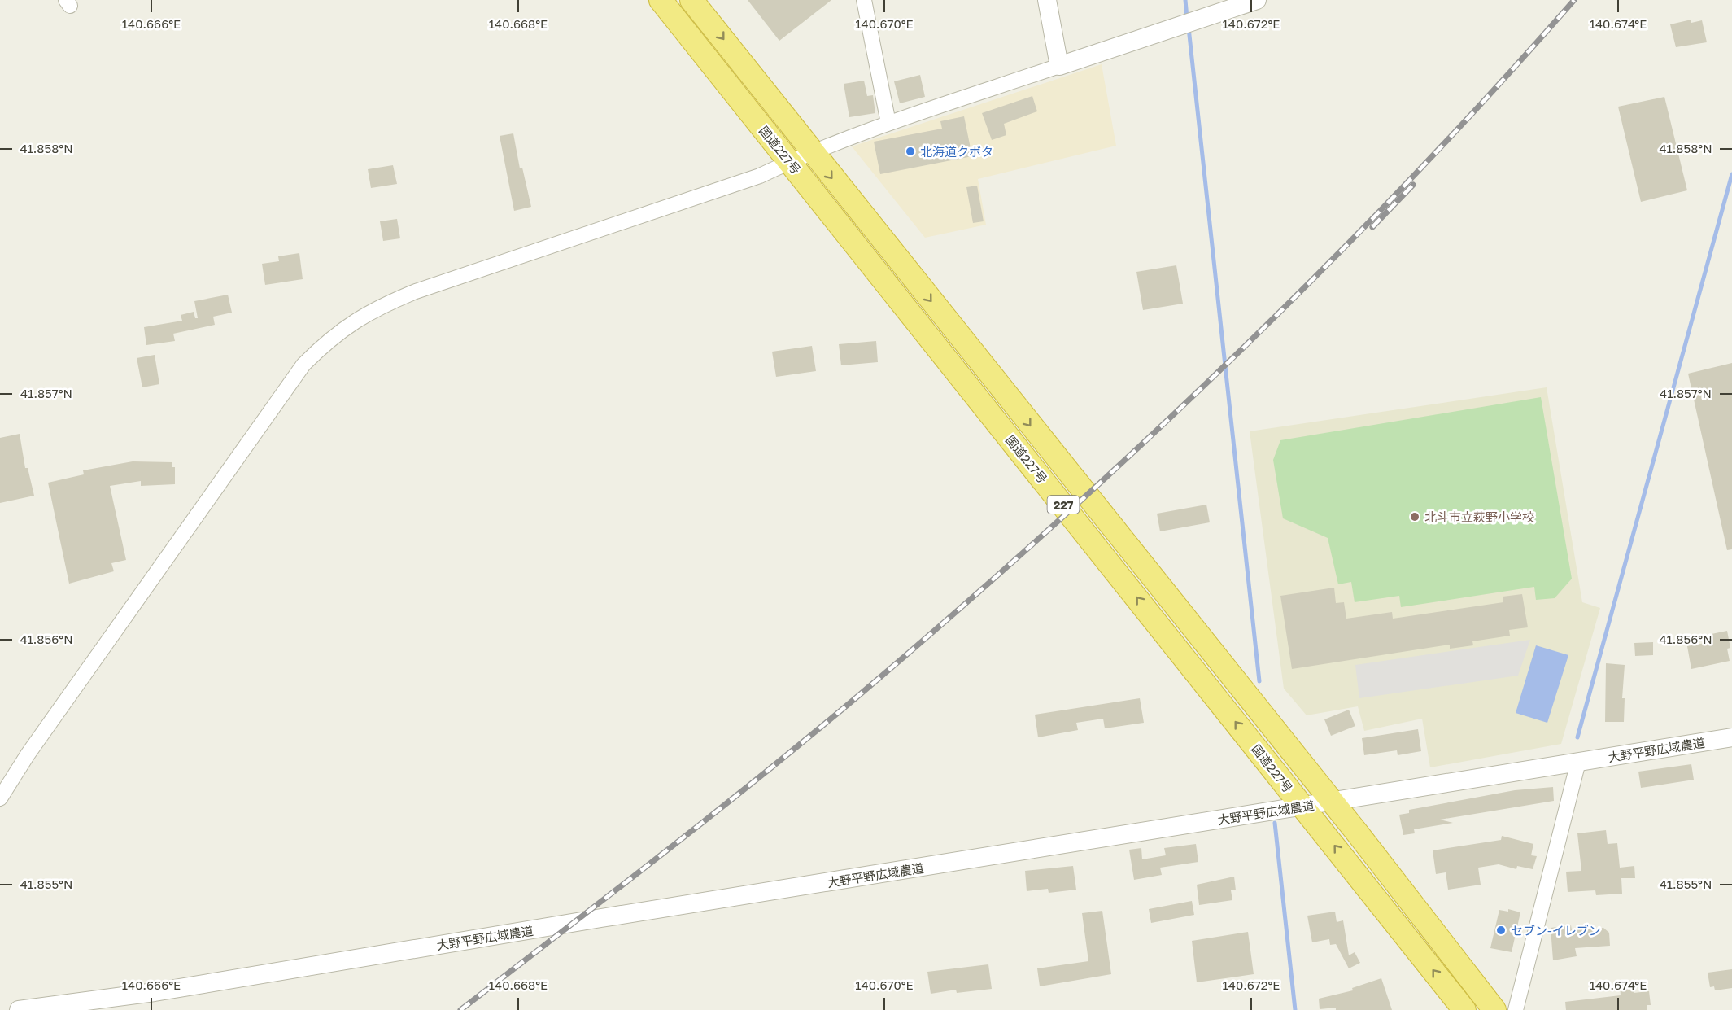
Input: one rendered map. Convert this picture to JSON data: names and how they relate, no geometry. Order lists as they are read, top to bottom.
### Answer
{
  "streets": {
    "highway": ["国道227号", "227"],
    "street": ["大野平野広域農道"]
  },
  "crossings": [
    ["国道227号", "大野平野広域農道"]
  ],
  "places": ["北海道クボタ", "北斗市立萩野小学校", "セブン-イレブン"],
  "coordinates": [
    "140.666°E",
    "140.668°E",
    "140.670°E",
    "140.672°E",
    "140.674°E",
    "41.858°N",
    "41.857°N",
    "41.856°N",
    "41.855°N"
  ]
}
